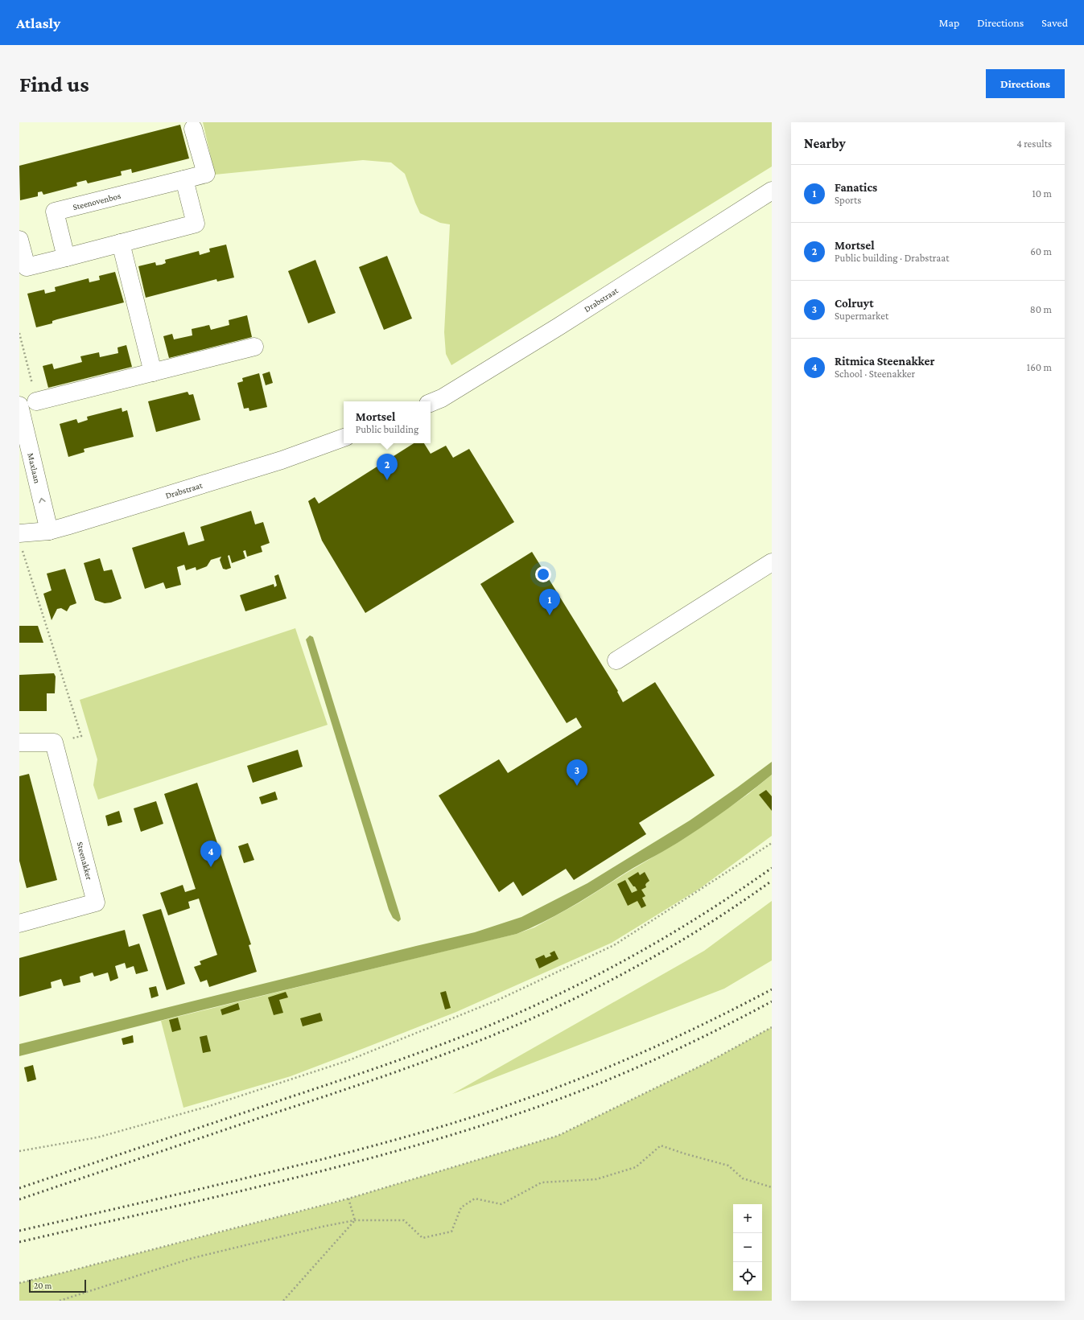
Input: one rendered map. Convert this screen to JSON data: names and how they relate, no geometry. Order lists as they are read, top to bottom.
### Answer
{
  "streets": {
    "street": [
      "Steenovenbos",
      "Drabstraat",
      "Maxlaan",
      "Steenakker"
    ]
  },
  "crossings": [
    ["Drabstraat", "Maxlaan"]
  ],
  "one_way": ["Maxlaan"],
  "scale_bar": "20 m",
  "page": {
    "header": "Atlasly",
    "nav": ["Map", "Directions", "Saved"],
    "buttons": "Directions",
    "title": "Find us",
    "heading": ["Nearby", "4 results"],
    "list": [
      {
        "mark": "1",
        "name": "Fanatics",
        "note": "Sports",
        "value": "10 m"
      },
      {
        "mark": "2",
        "name": "Mortsel",
        "note": "Public building · Drabstraat",
        "value": "60 m"
      },
      {
        "mark": "3",
        "name": "Colruyt",
        "note": "Supermarket",
        "value": "80 m"
      },
      {
        "mark": "4",
        "name": "Ritmica Steenakker",
        "note": "School · Steenakker",
        "value": "160 m"
      }
    ],
    "popup": ["Mortsel", "Public building"],
    "pins": [
      "2",
      "1",
      "3",
      "4"
    ],
    "map_buttons": ["+", "−"],
    "scale": "20 m"
  }
}
